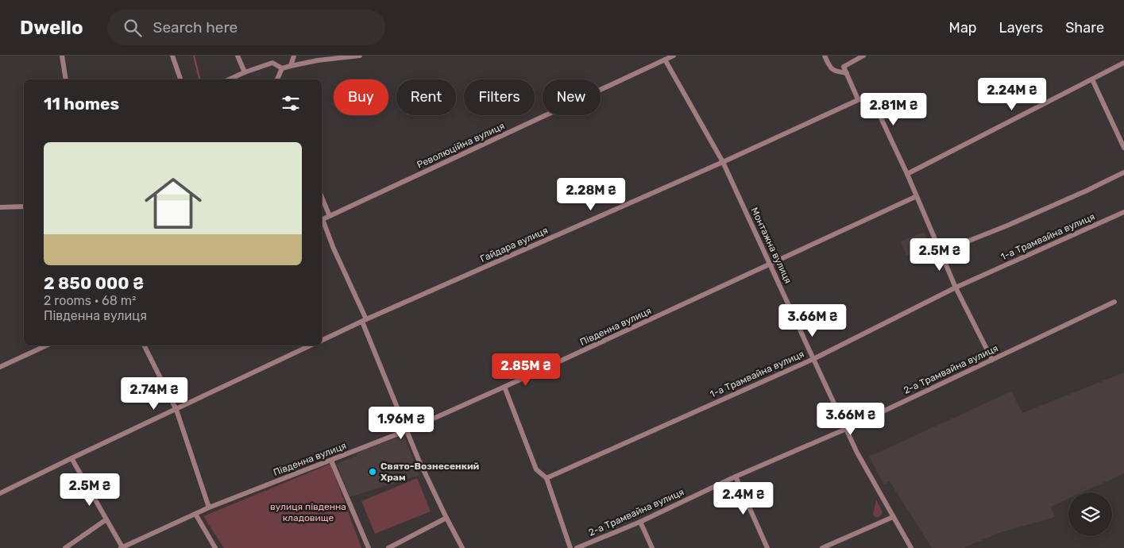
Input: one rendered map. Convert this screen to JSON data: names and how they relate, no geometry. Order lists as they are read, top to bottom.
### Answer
{
  "streets": {
    "street": [
      "Революційна вулиця",
      "1-а Трамвайна вулиця",
      "Гайдара вулиця",
      "Монтажна вулиця",
      "Південна вулиця",
      "2-а Трамвайна вулиця"
    ]
  },
  "crossings": [
    ["Революційна вулиця", "Монтажна вулиця"],
    ["1-а Трамвайна вулиця", "Монтажна вулиця"],
    ["Гайдара вулиця", "Монтажна вулиця"],
    ["Монтажна вулиця", "Південна вулиця"],
    ["Монтажна вулиця", "2-а Трамвайна вулиця"]
  ],
  "parks": ["вулиця південна кладовище"],
  "places": ["Свято-Вознесенкий Храм"],
  "page": {
    "header": "Dwello",
    "search": "Search here",
    "nav": ["Map", "Layers", "Share"],
    "price": [
      "2.24M ₴",
      "2.81M ₴",
      "2.28M ₴",
      "2.5M ₴",
      "3.66M ₴",
      "2.85M ₴",
      "2.74M ₴",
      "3.66M ₴",
      "1.96M ₴",
      "2.5M ₴",
      "2.4M ₴"
    ],
    "chip": [
      "Buy",
      "Rent",
      "Filters",
      "New"
    ],
    "heading": "11 homes",
    "list": [
      {
        "name": "2 850 000 ₴",
        "note": "2 rooms · 68 m² · Південна вулиця"
      }
    ]
  }
}
